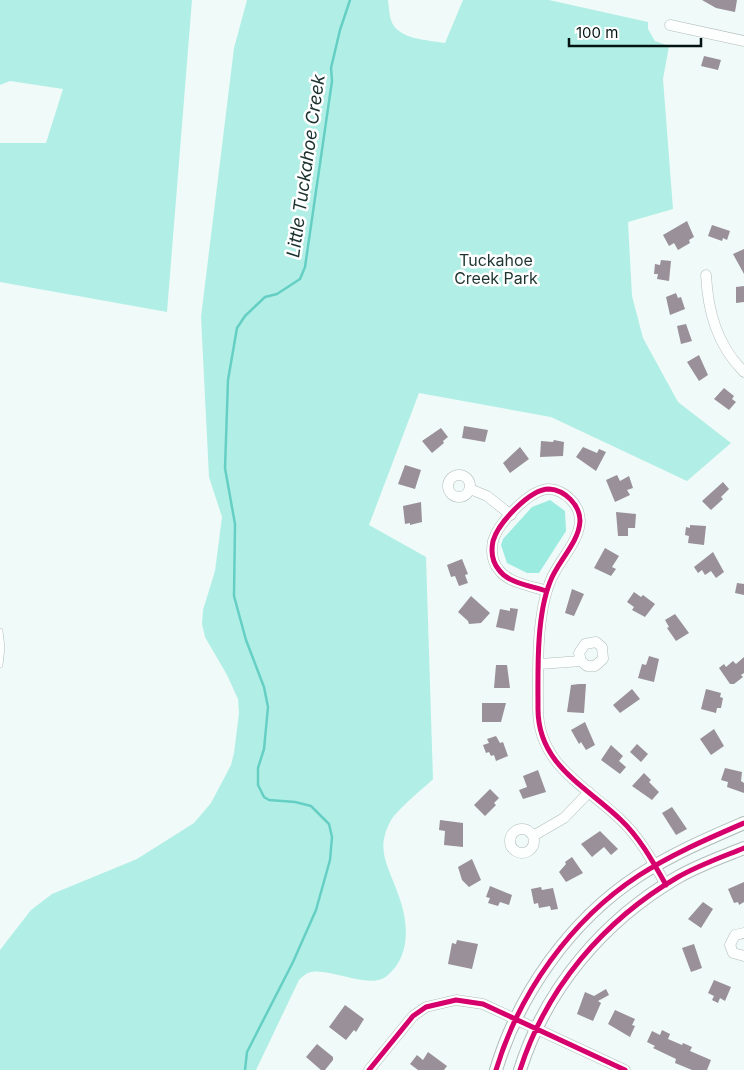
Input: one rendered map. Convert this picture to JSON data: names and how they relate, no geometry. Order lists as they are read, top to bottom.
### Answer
{
  "water": ["Little Tuckahoe Creek"],
  "parks": ["Tuckahoe Creek Park"],
  "scale_bar": "100 m"
}
